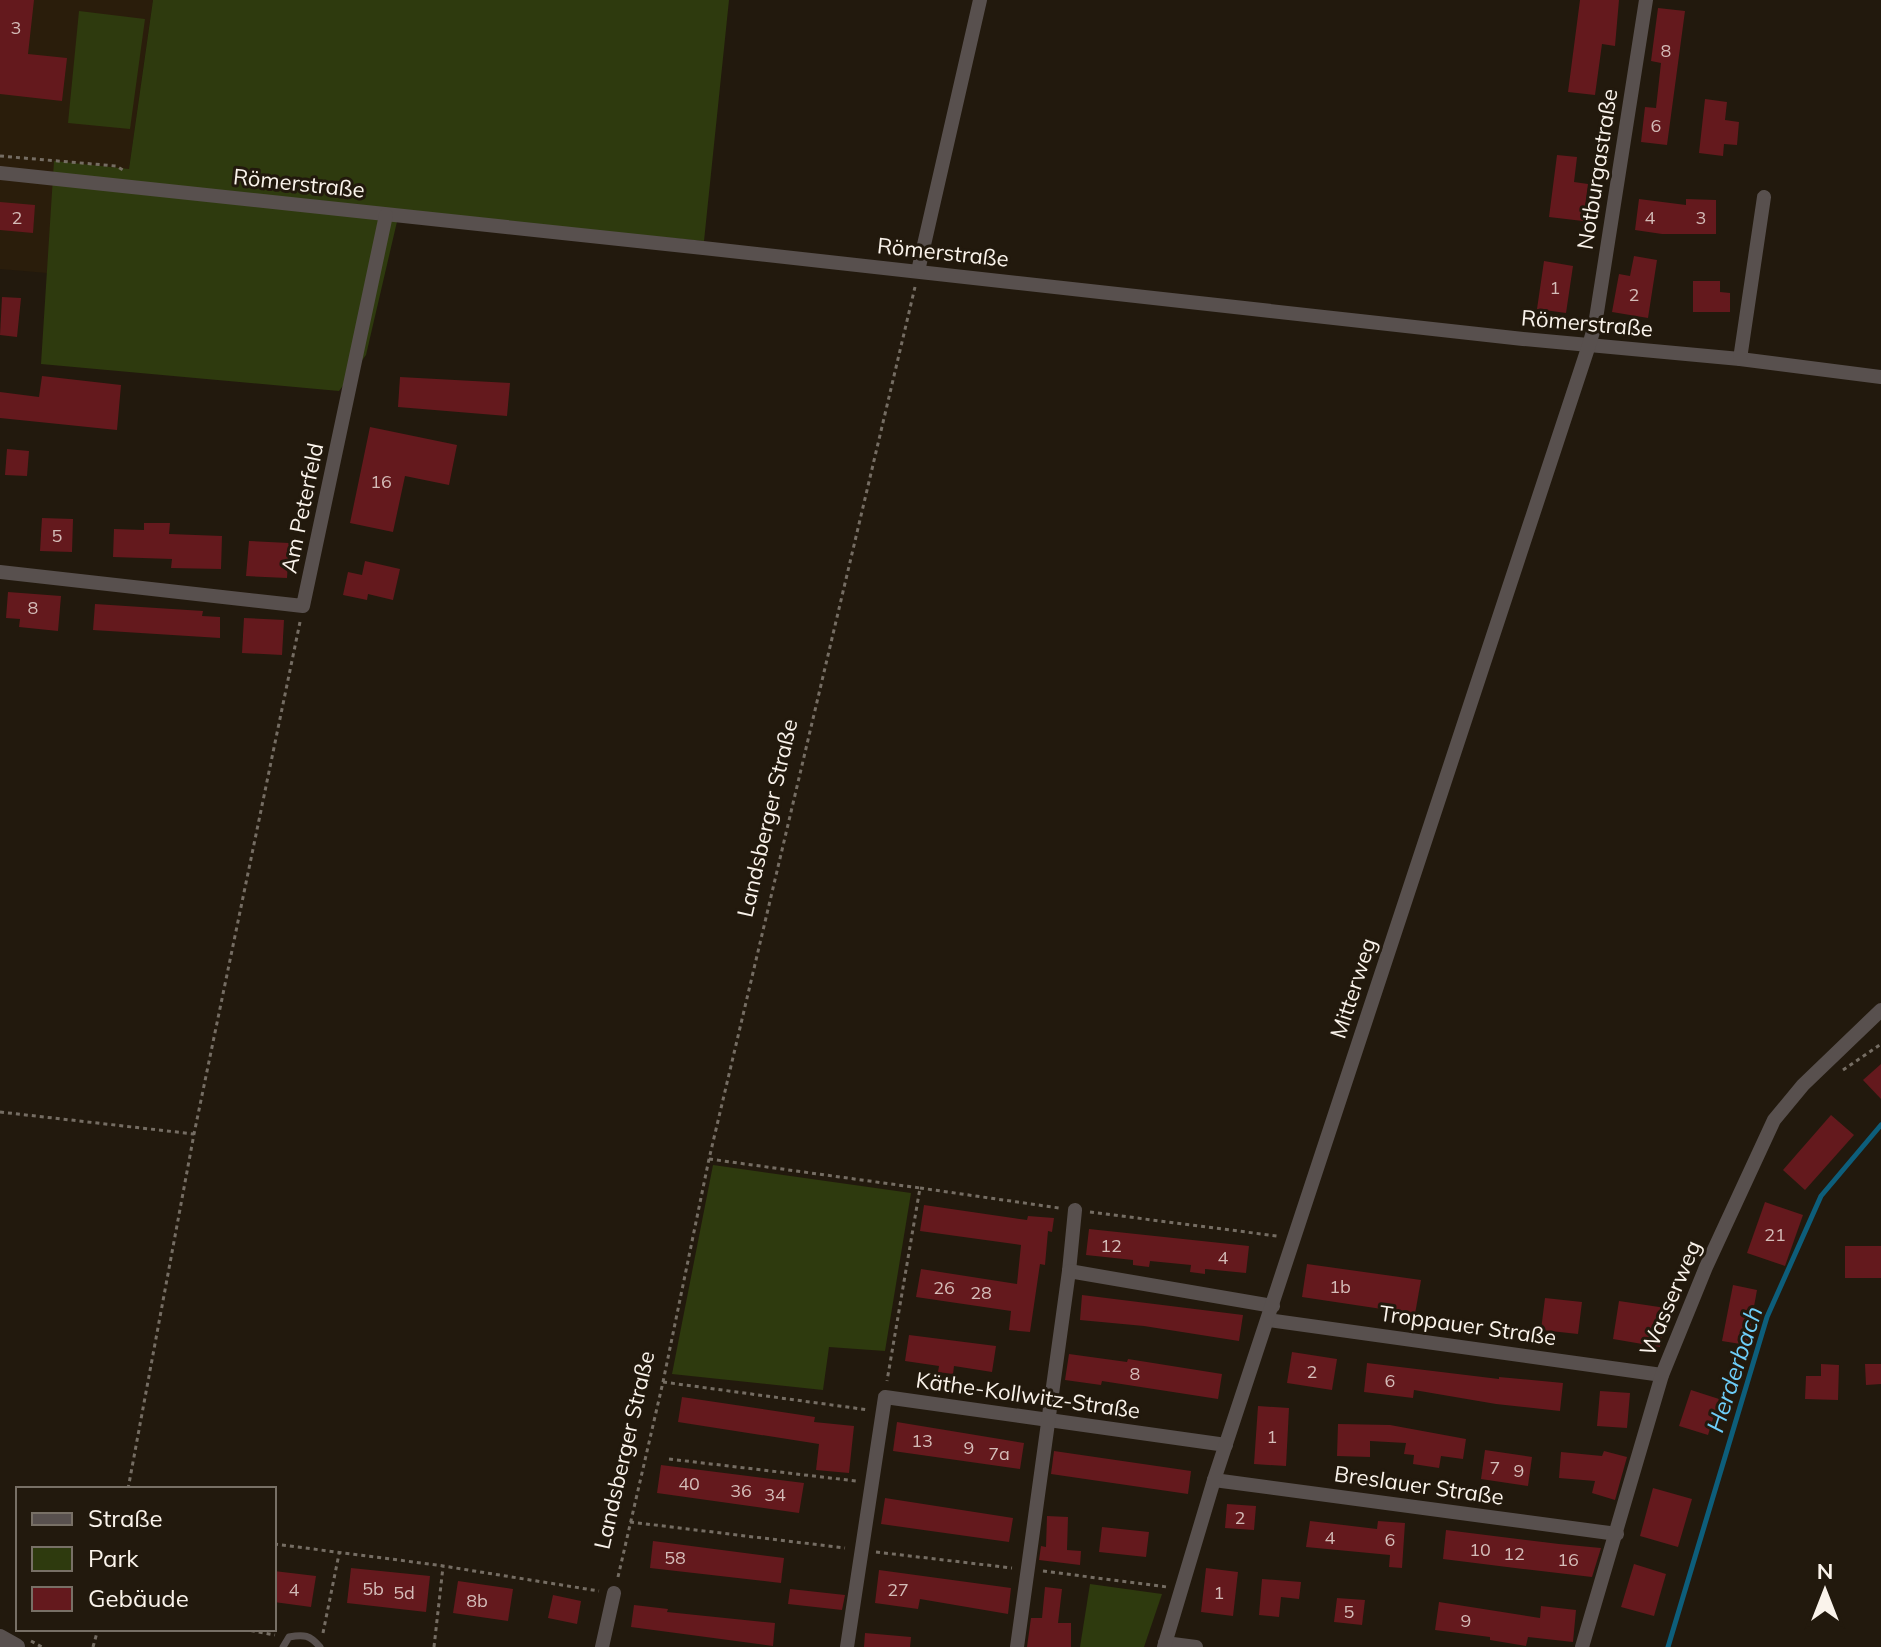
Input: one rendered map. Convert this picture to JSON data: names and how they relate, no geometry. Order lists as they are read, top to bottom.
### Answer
{
  "streets": {
    "street": [
      "Notburgastraße",
      "Römerstraße",
      "Am Peterfeld",
      "Mitterweg",
      "Wasserweg",
      "Troppauer Straße",
      "Käthe-Kollwitz-Straße",
      "Breslauer Straße"
    ],
    "path": ["Landsberger Straße"]
  },
  "crossings": [
    ["Notburgastraße", "Römerstraße"],
    ["Notburgastraße", "Mitterweg"],
    ["Römerstraße", "Am Peterfeld"],
    ["Römerstraße", "Landsberger Straße"],
    ["Römerstraße", "Mitterweg"],
    ["Mitterweg", "Troppauer Straße"],
    ["Mitterweg", "Käthe-Kollwitz-Straße"],
    ["Mitterweg", "Breslauer Straße"],
    ["Wasserweg", "Troppauer Straße"],
    ["Wasserweg", "Breslauer Straße"]
  ],
  "water": ["Herderbach"],
  "house_numbers": [
    "3",
    "8",
    "6",
    "2",
    "4",
    "3",
    "1",
    "2",
    "16",
    "5",
    "8",
    "21",
    "12",
    "4",
    "1b",
    "26",
    "28",
    "2",
    "8",
    "6",
    "1",
    "13",
    "9",
    "7a",
    "7",
    "9",
    "40",
    "36",
    "34",
    "2",
    "4",
    "6",
    "10",
    "12",
    "58",
    "16",
    "5b",
    "4",
    "27",
    "5d",
    "1",
    "8b",
    "5",
    "9"
  ],
  "legend": ["Straße", "Park", "Gebäude"],
  "north": "top"
}
